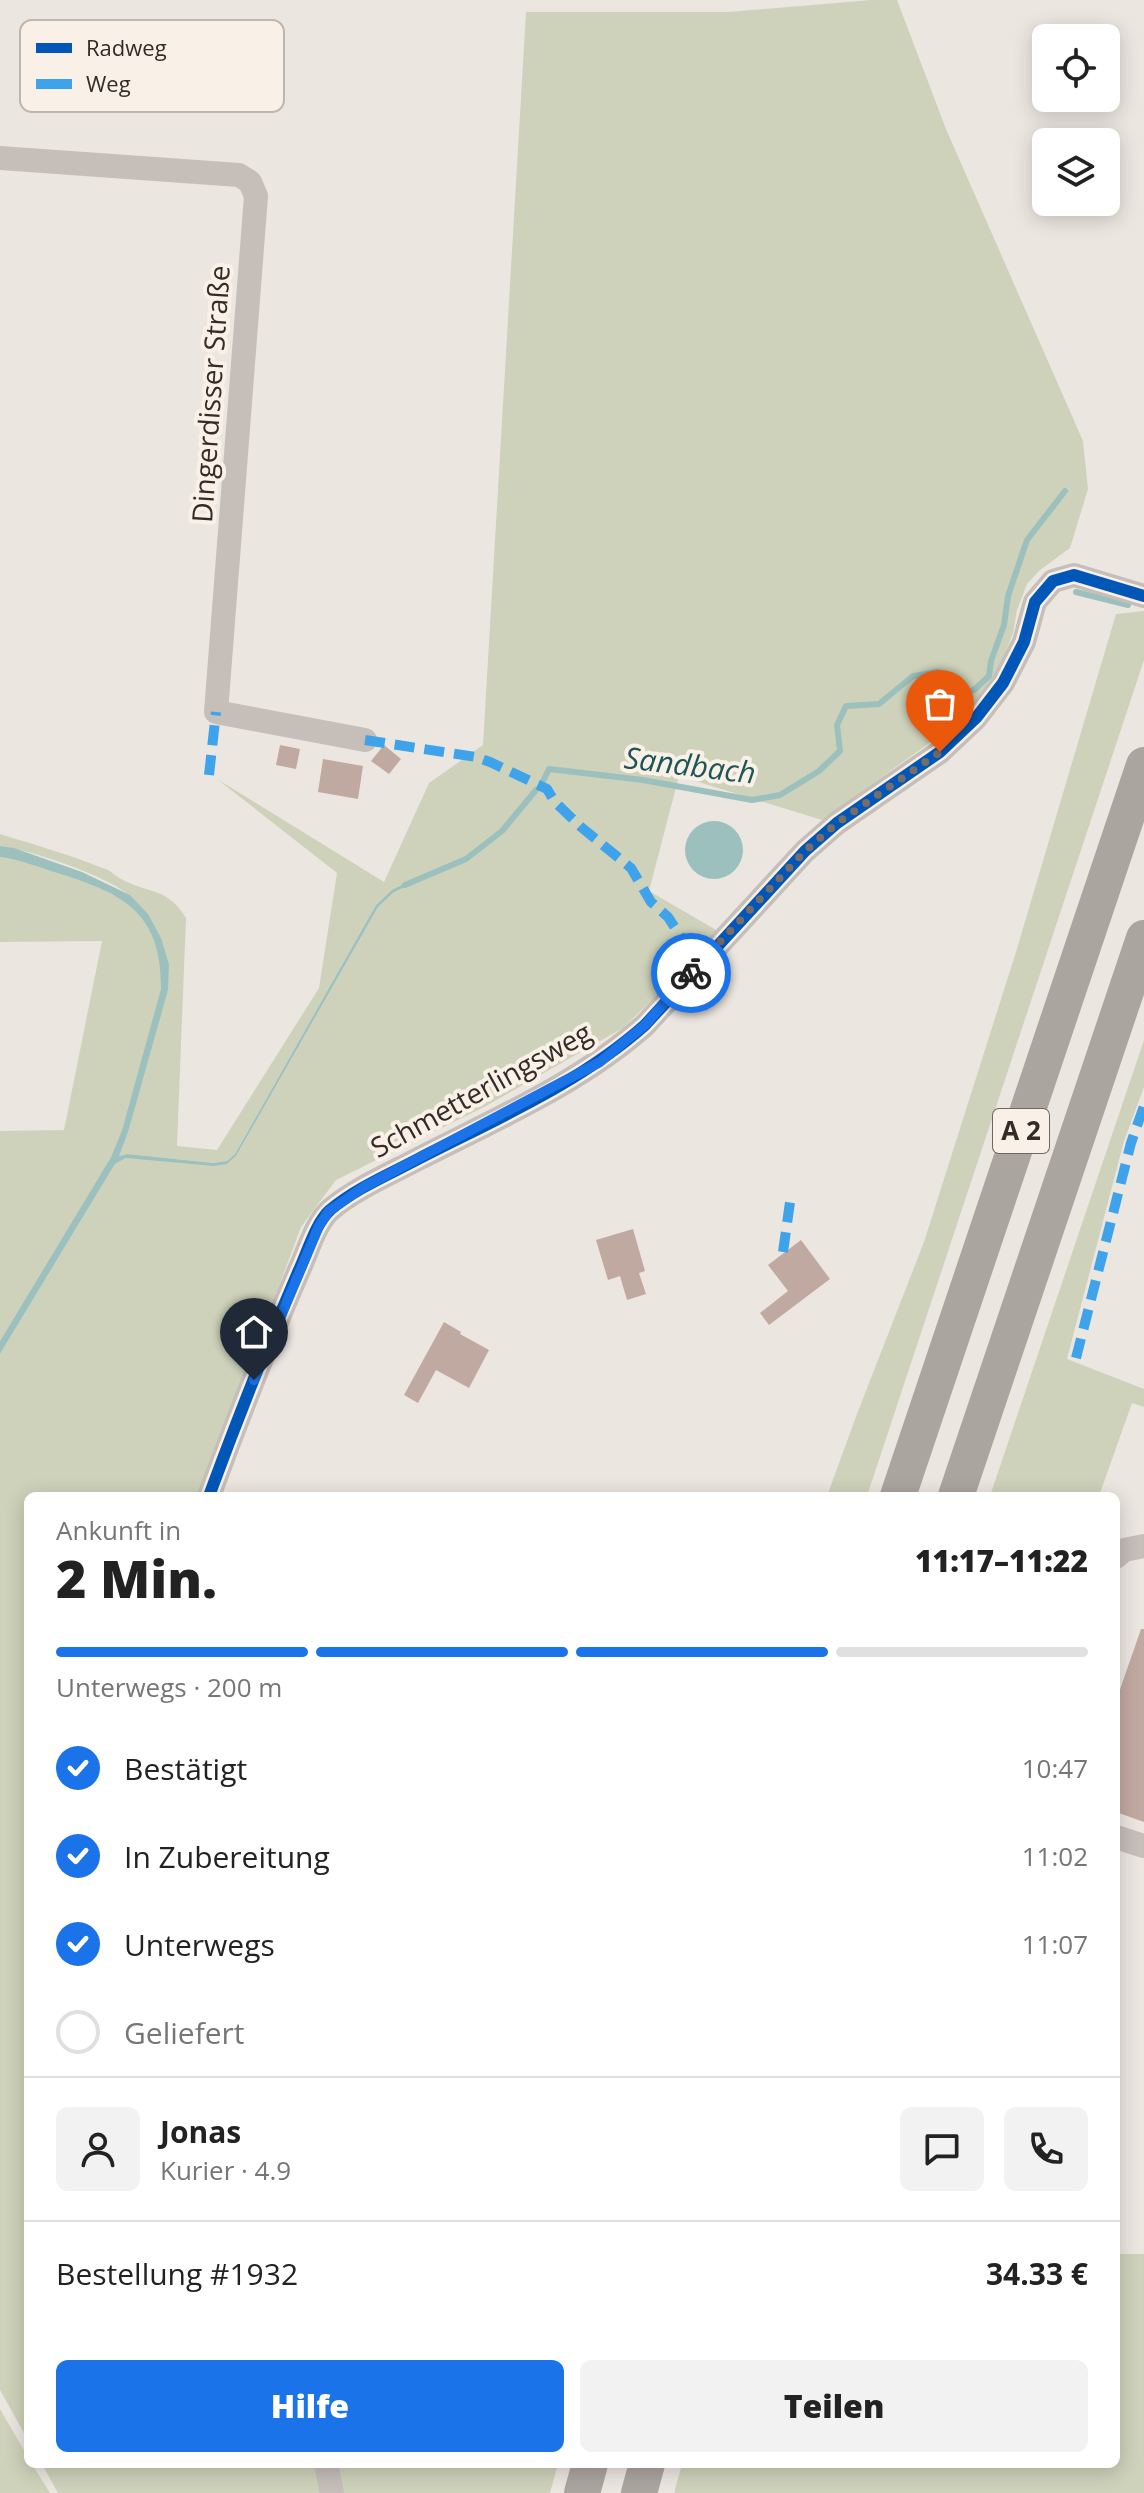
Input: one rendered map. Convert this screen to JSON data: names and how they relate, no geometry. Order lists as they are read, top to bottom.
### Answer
{
  "streets": {
    "highway": ["A 2"],
    "street": ["Dingerdisser Straße", "Schmetterlingsweg"]
  },
  "water": ["Sandbach"],
  "legend": ["Radweg", "Weg"],
  "page": {
    "heading": ["2 Min.", "Ankunft in", "11:17–11:22"],
    "panel": [
      "Jonas",
      "Kurier · 4.9",
      "Bestellung #1932",
      "34.33 €"
    ],
    "bar": "Unterwegs · 200 m",
    "list": [
      ["Bestätigt", "10:47"],
      ["In Zubereitung", "11:02"],
      ["Unterwegs", "11:07"],
      "Geliefert"
    ],
    "buttons": ["Hilfe", "Teilen"]
  }
}
